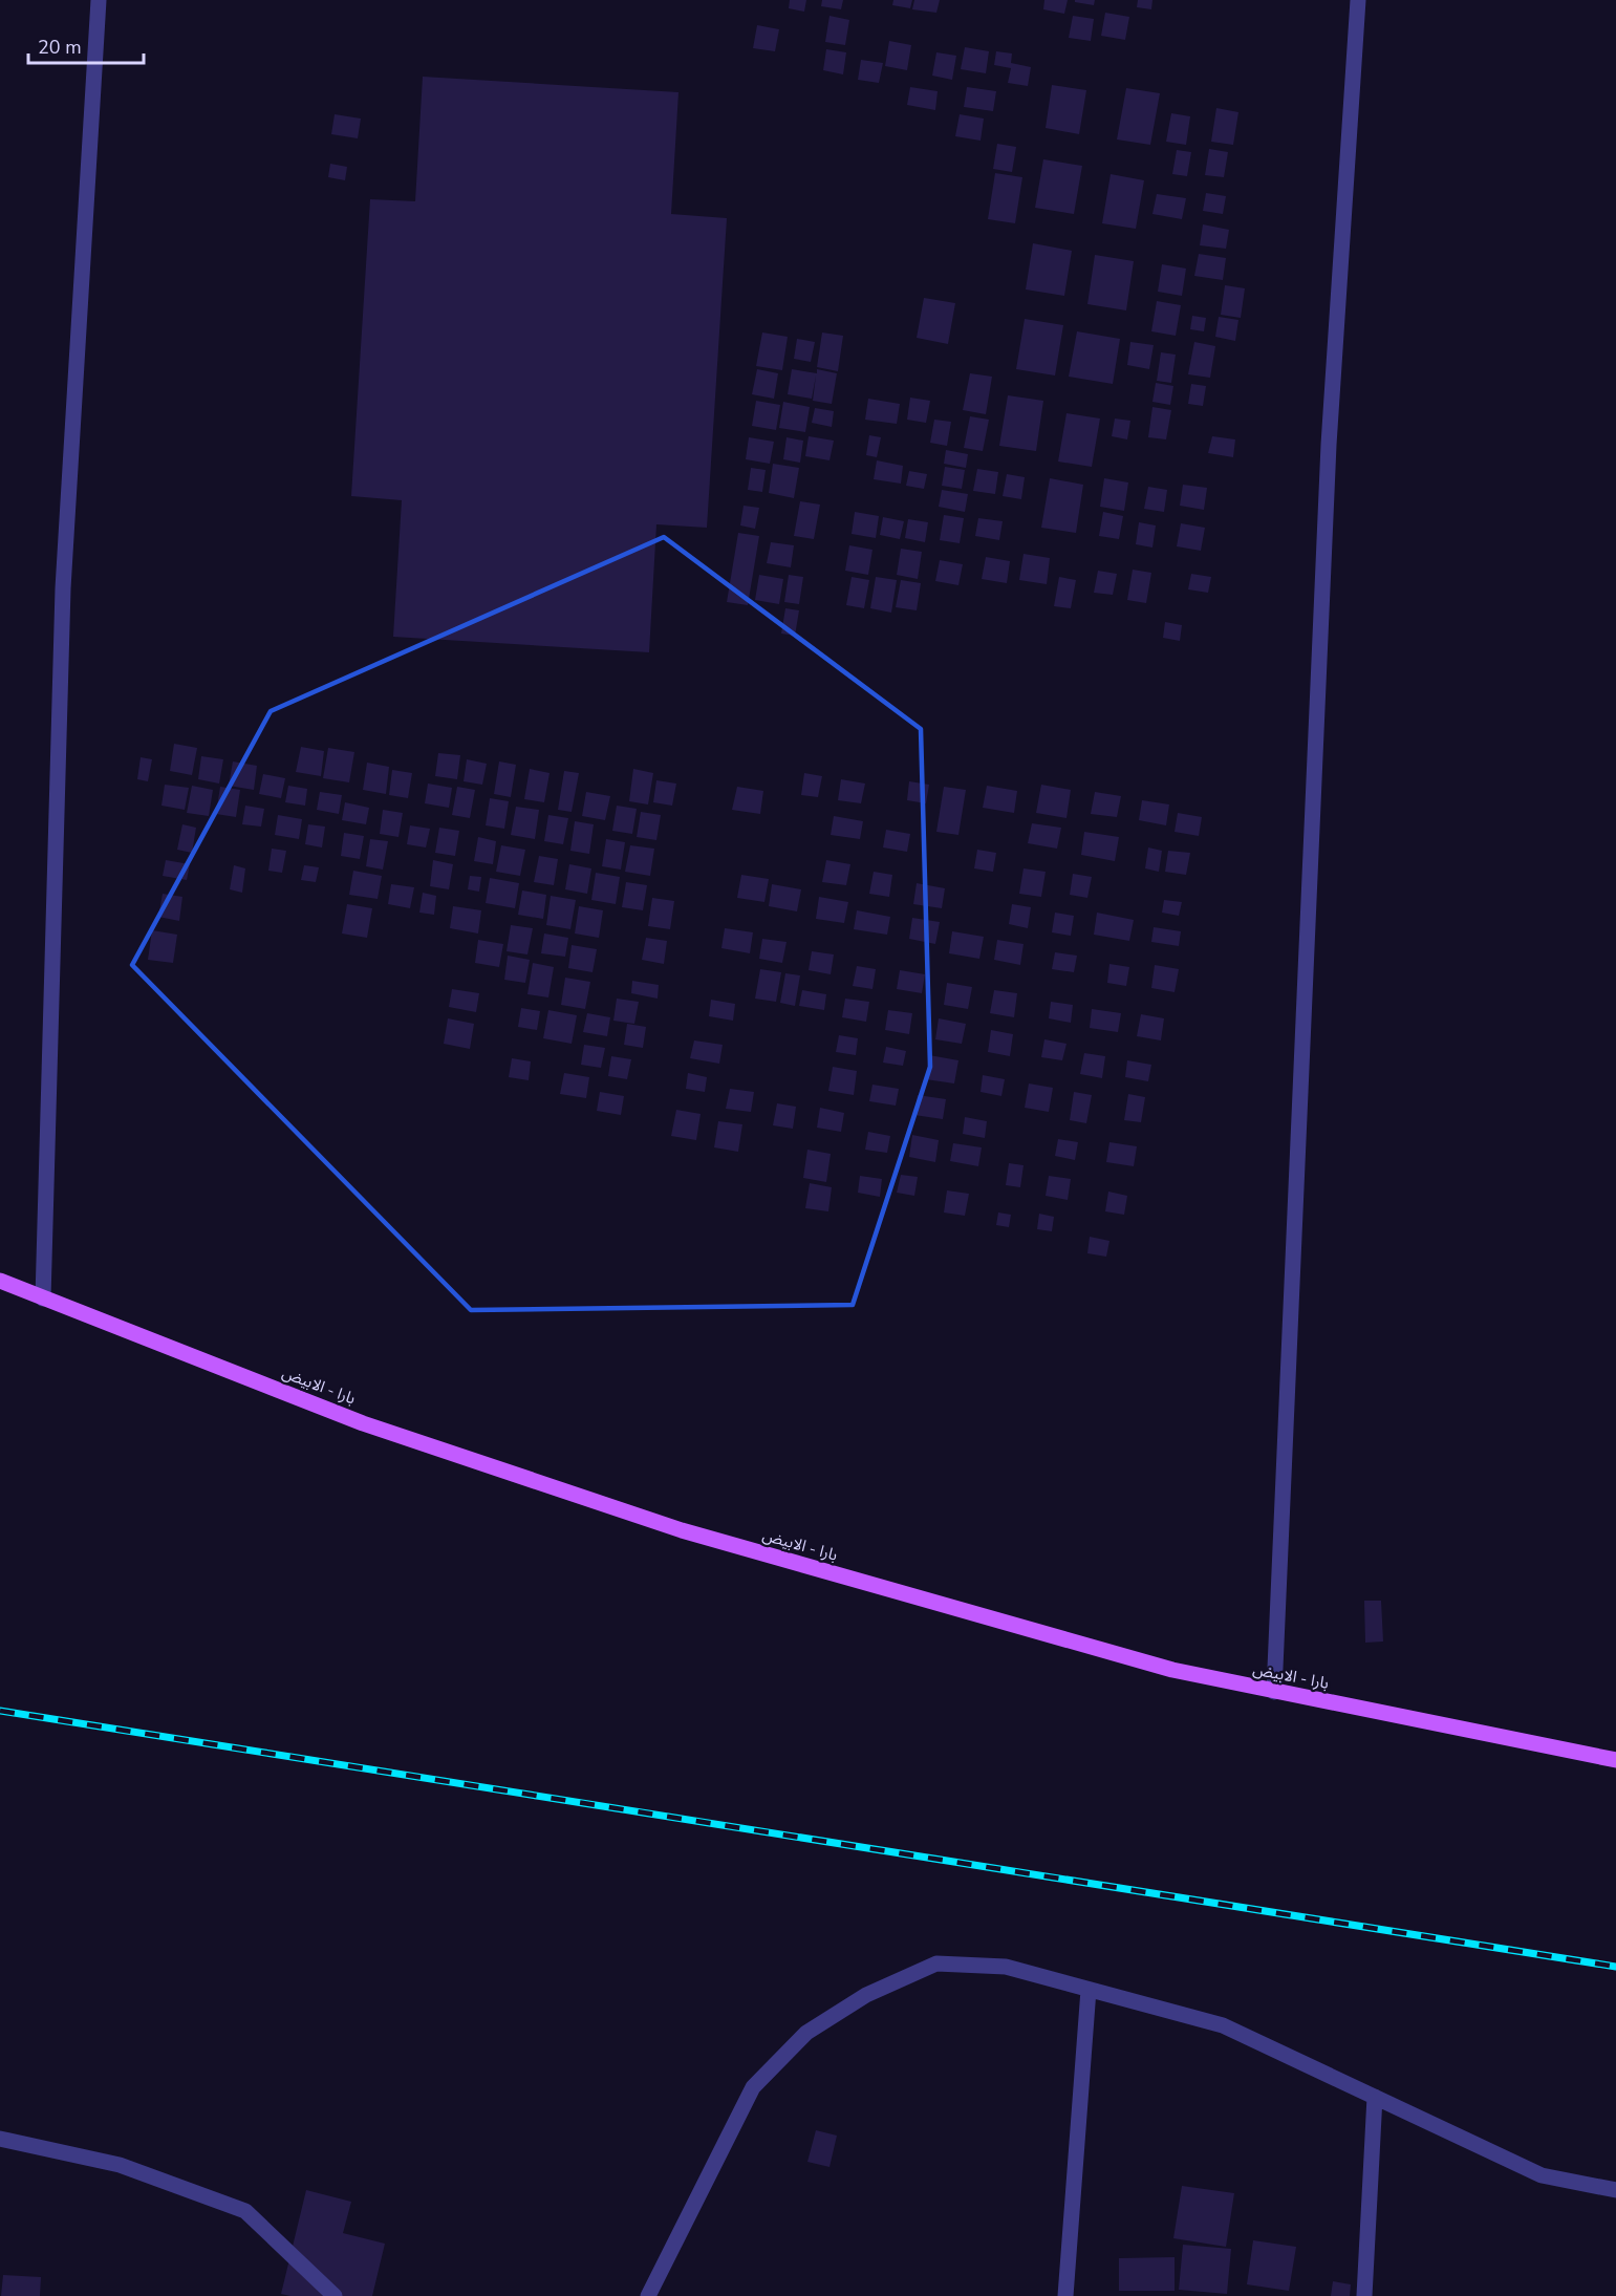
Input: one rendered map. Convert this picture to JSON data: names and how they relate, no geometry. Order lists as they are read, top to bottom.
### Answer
{
  "streets": {
    "main road": ["بارا - الابيض"]
  },
  "scale_bar": "20 m"
}
